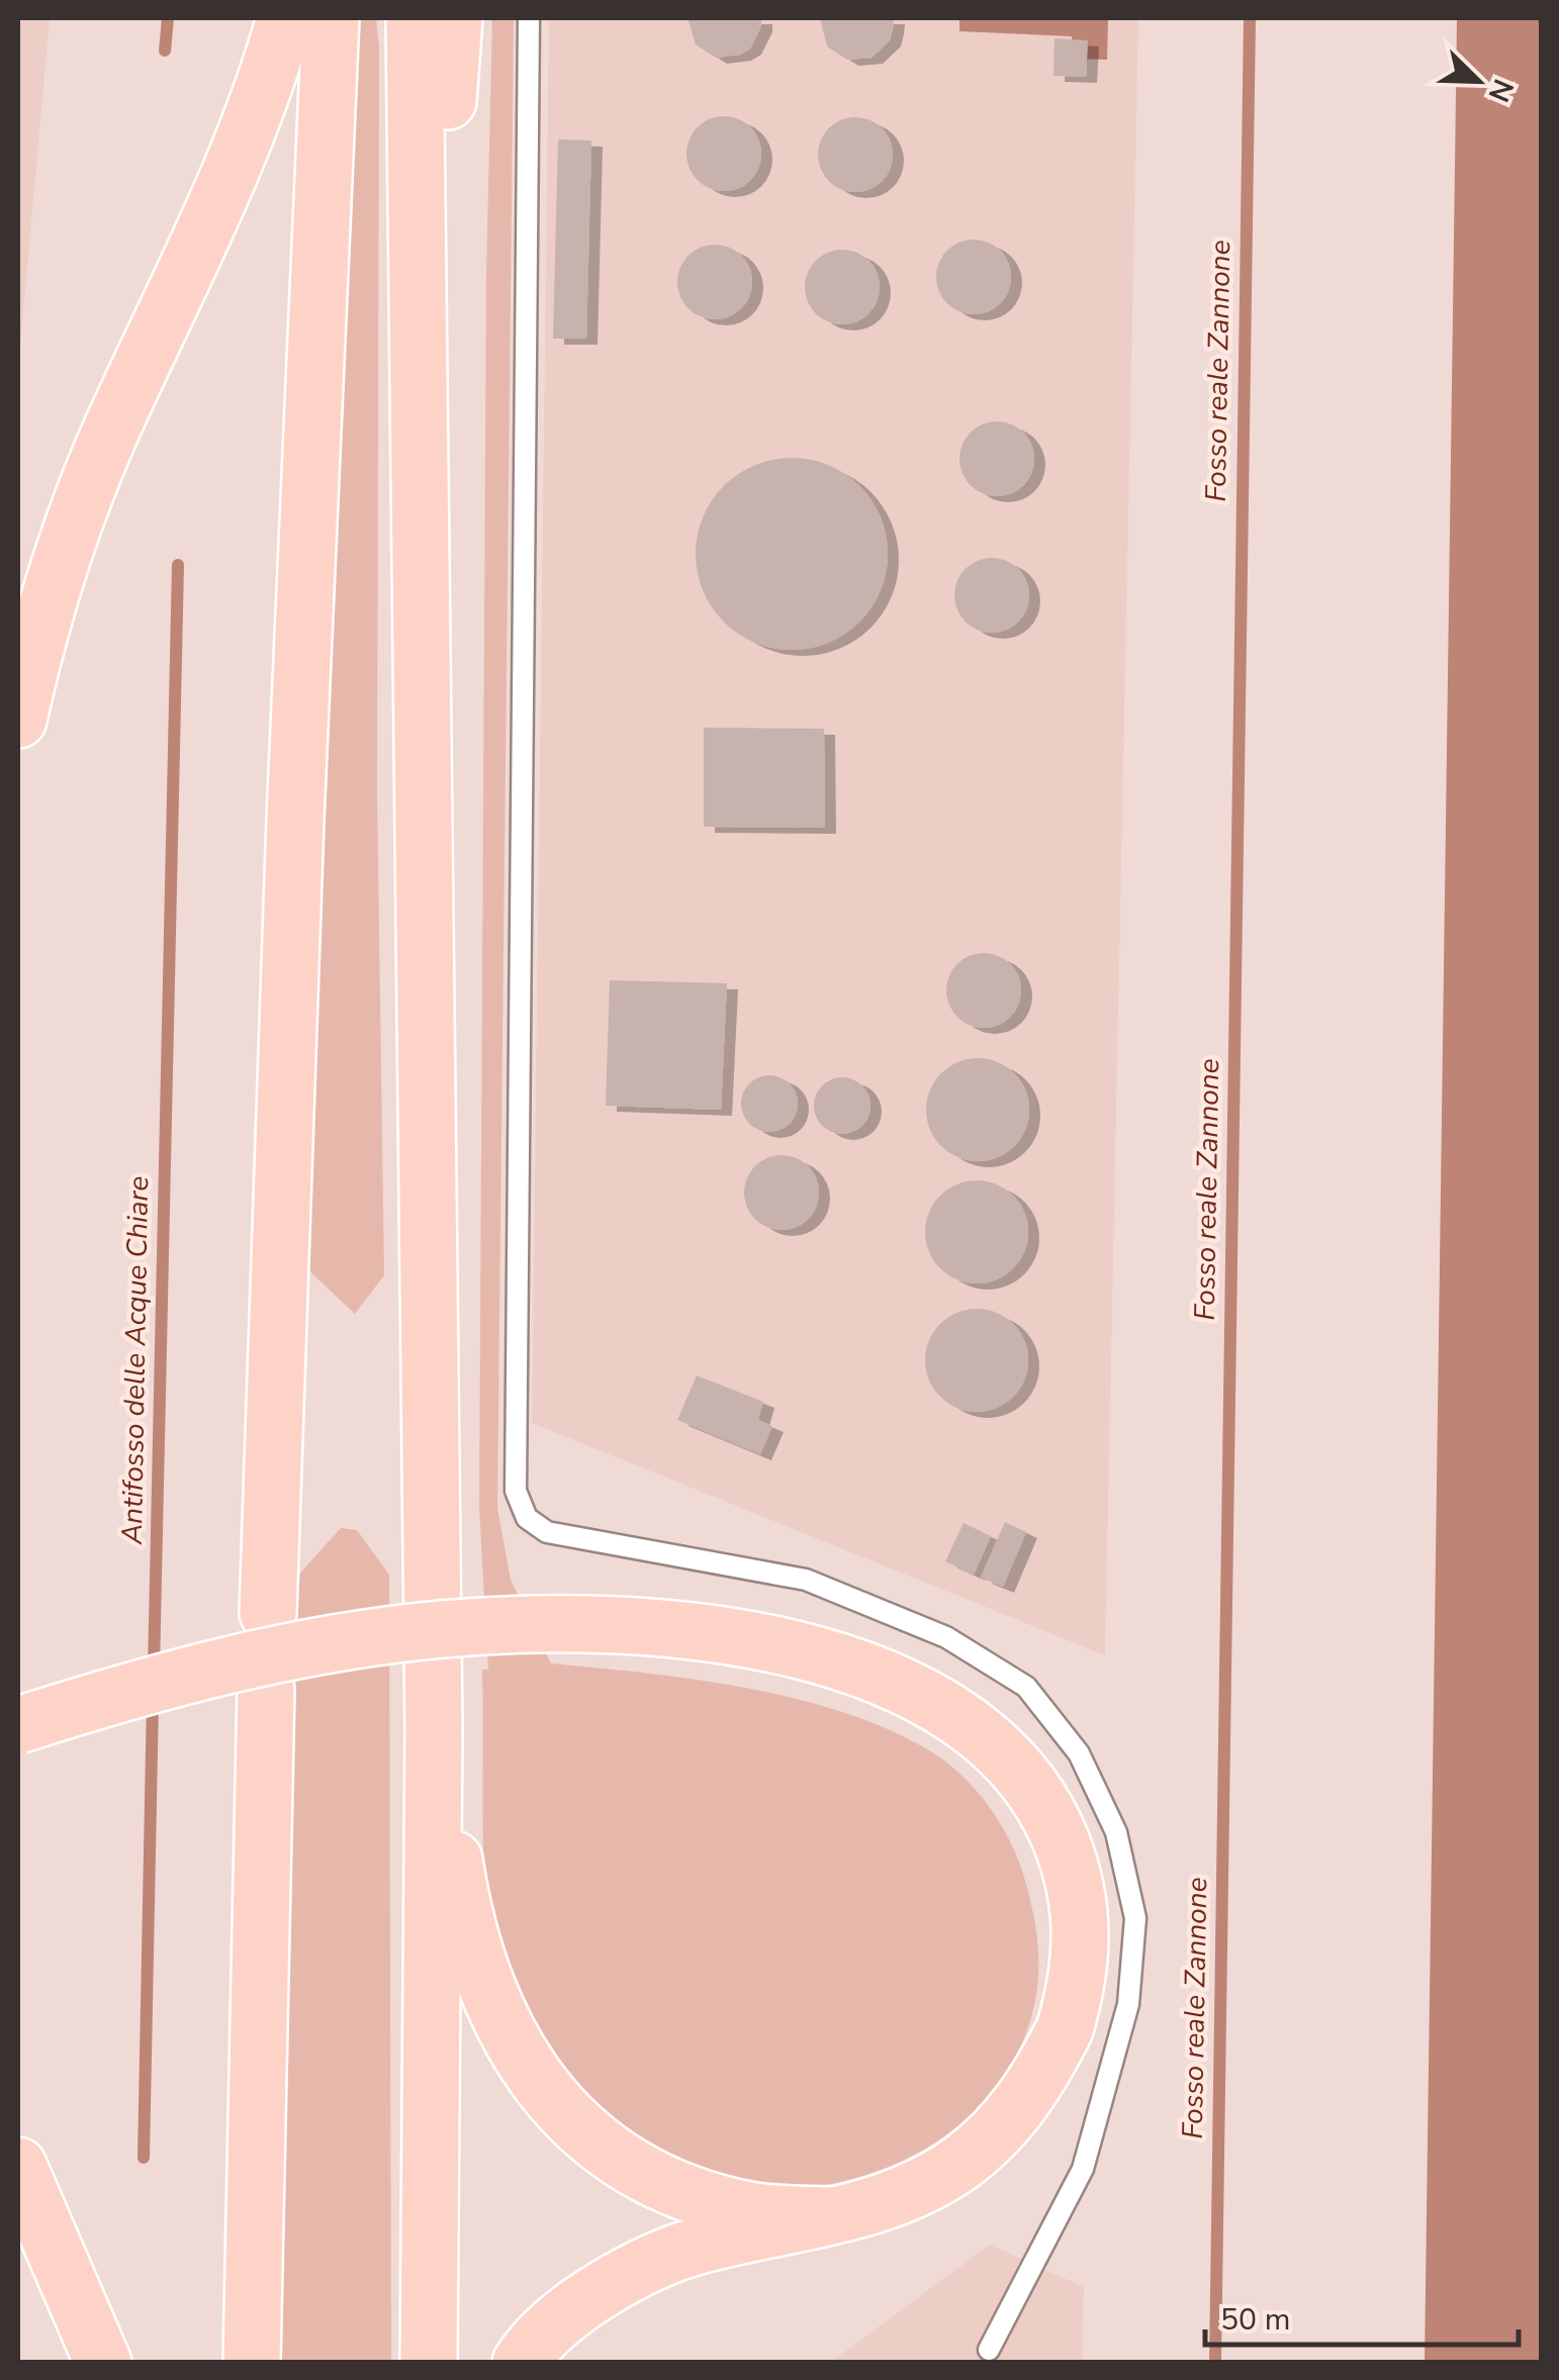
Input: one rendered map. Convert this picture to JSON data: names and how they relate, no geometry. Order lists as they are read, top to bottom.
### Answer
{
  "water": ["Fosso reale Zannone", "Antifosso delle Acque Chiare"],
  "scale_bar": "50 m",
  "north": "bottom right"
}
